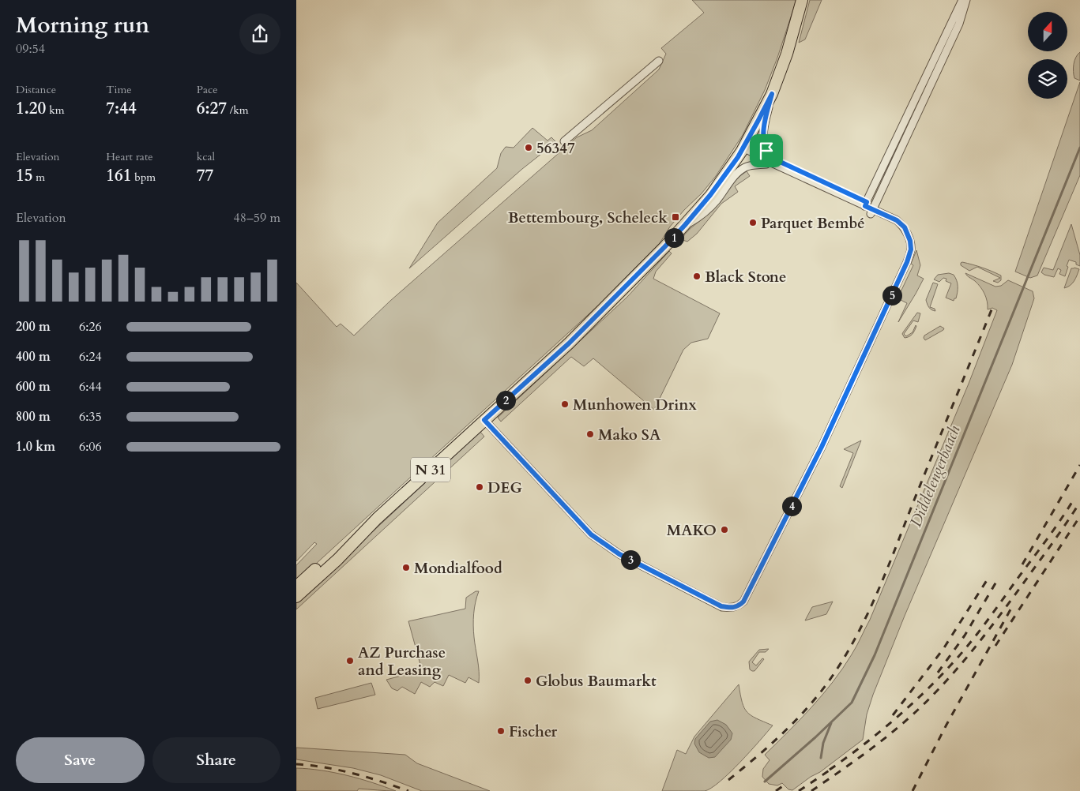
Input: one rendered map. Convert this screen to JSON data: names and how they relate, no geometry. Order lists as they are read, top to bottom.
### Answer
{
  "streets": {
    "main road": ["N 31"]
  },
  "water": ["Diddelengerbaach"],
  "places": {
    "other": [
      "56347",
      "Parquet Bembé",
      "Black Stone",
      "Munhowen Drinx",
      "Mako SA",
      "DEG",
      "MAKO",
      "Mondialfood",
      "AZ Purchase and Leasing",
      "Globus Baumarkt",
      "Fischer"
    ],
    "transit": ["Bettembourg, Scheleck"]
  },
  "north": "top",
  "page": {
    "heading": ["Morning run", "09:54"],
    "stats": [
      ["Distance", "1.20 km"],
      ["Time", "7:44"],
      ["Pace", "6:27 /km"],
      ["Elevation", "15 m"],
      ["Heart rate", "161 bpm"],
      ["kcal", "77"]
    ],
    "chart": ["Elevation", "48–59 m"],
    "pins": [
      "1",
      "5",
      "2",
      "4",
      "3"
    ],
    "list": [
      {
        "name": "200 m",
        "note": "6:26"
      },
      {
        "name": "400 m",
        "note": "6:24"
      },
      {
        "name": "600 m",
        "note": "6:44"
      },
      {
        "name": "800 m",
        "note": "6:35"
      },
      {
        "name": "1.0 km",
        "note": "6:06"
      }
    ],
    "buttons": ["Save", "Share"]
  }
}
